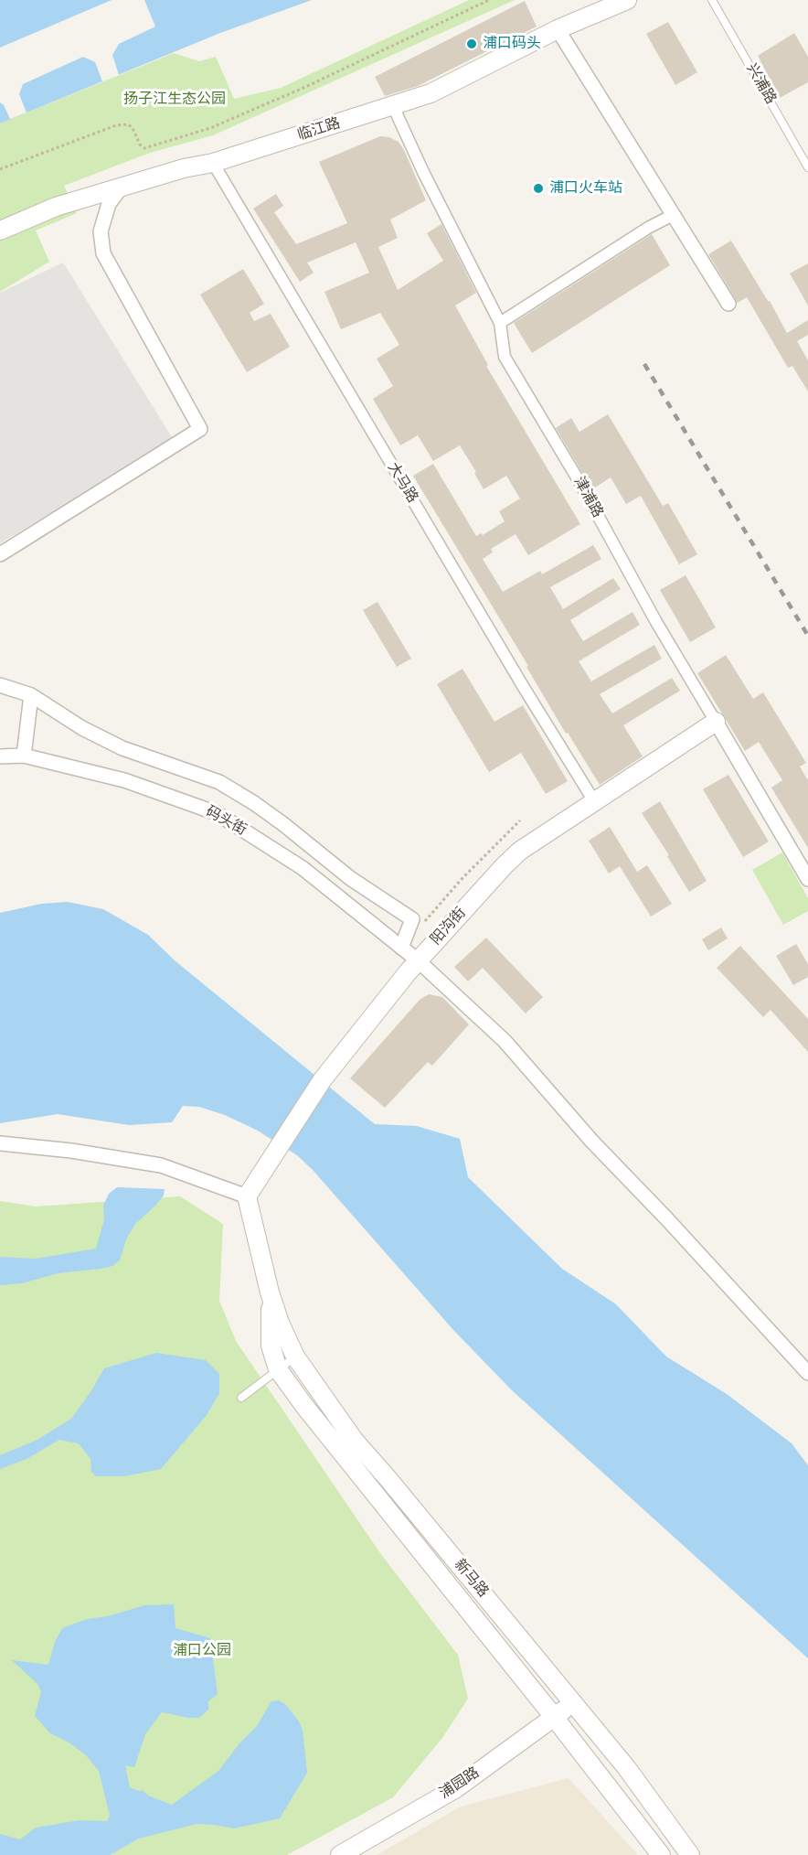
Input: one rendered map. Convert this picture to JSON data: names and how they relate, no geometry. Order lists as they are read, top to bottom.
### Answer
{
  "streets": {
    "street": [
      "临江路",
      "大马路",
      "津浦路",
      "码头街",
      "阳沟街",
      "新马路",
      "浦园路"
    ],
    "lane": ["兴浦路"]
  },
  "crossings": [
    ["临江路", "大马路"],
    ["临江路", "津浦路"],
    ["大马路", "阳沟街"],
    ["津浦路", "阳沟街"],
    ["码头街", "阳沟街"],
    ["阳沟街", "新马路"],
    ["新马路", "浦园路"]
  ],
  "parks": ["扬子江生态公园", "浦口公园"],
  "places": ["浦口码头", "浦口火车站"]
}
